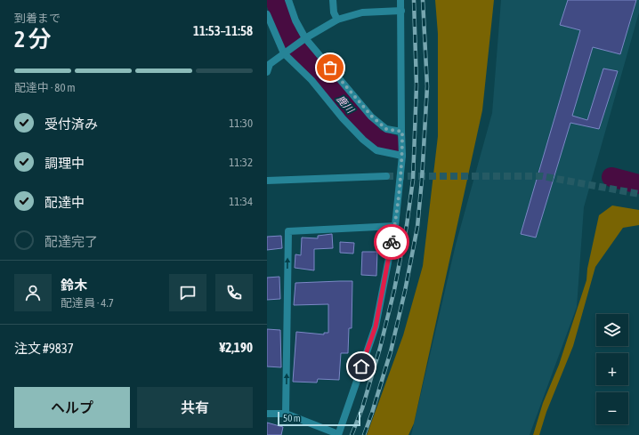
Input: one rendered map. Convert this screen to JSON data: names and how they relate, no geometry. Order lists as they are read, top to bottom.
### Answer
{
  "water": ["鹿川"],
  "scale_bar": "50 m",
  "page": {
    "heading": ["2 分", "到着まで", "11:53–11:58"],
    "panel": [
      "鈴木",
      "配達員 · 4.7",
      "注文 #9837",
      "¥2,190"
    ],
    "bar": "配達中 · 80 m",
    "list": [
      ["受付済み", "11:30"],
      ["調理中", "11:32"],
      ["配達中", "11:34"],
      "配達完了"
    ],
    "map_buttons": ["+", "−"],
    "buttons": ["ヘルプ", "共有"],
    "scale": "50 m"
  }
}
